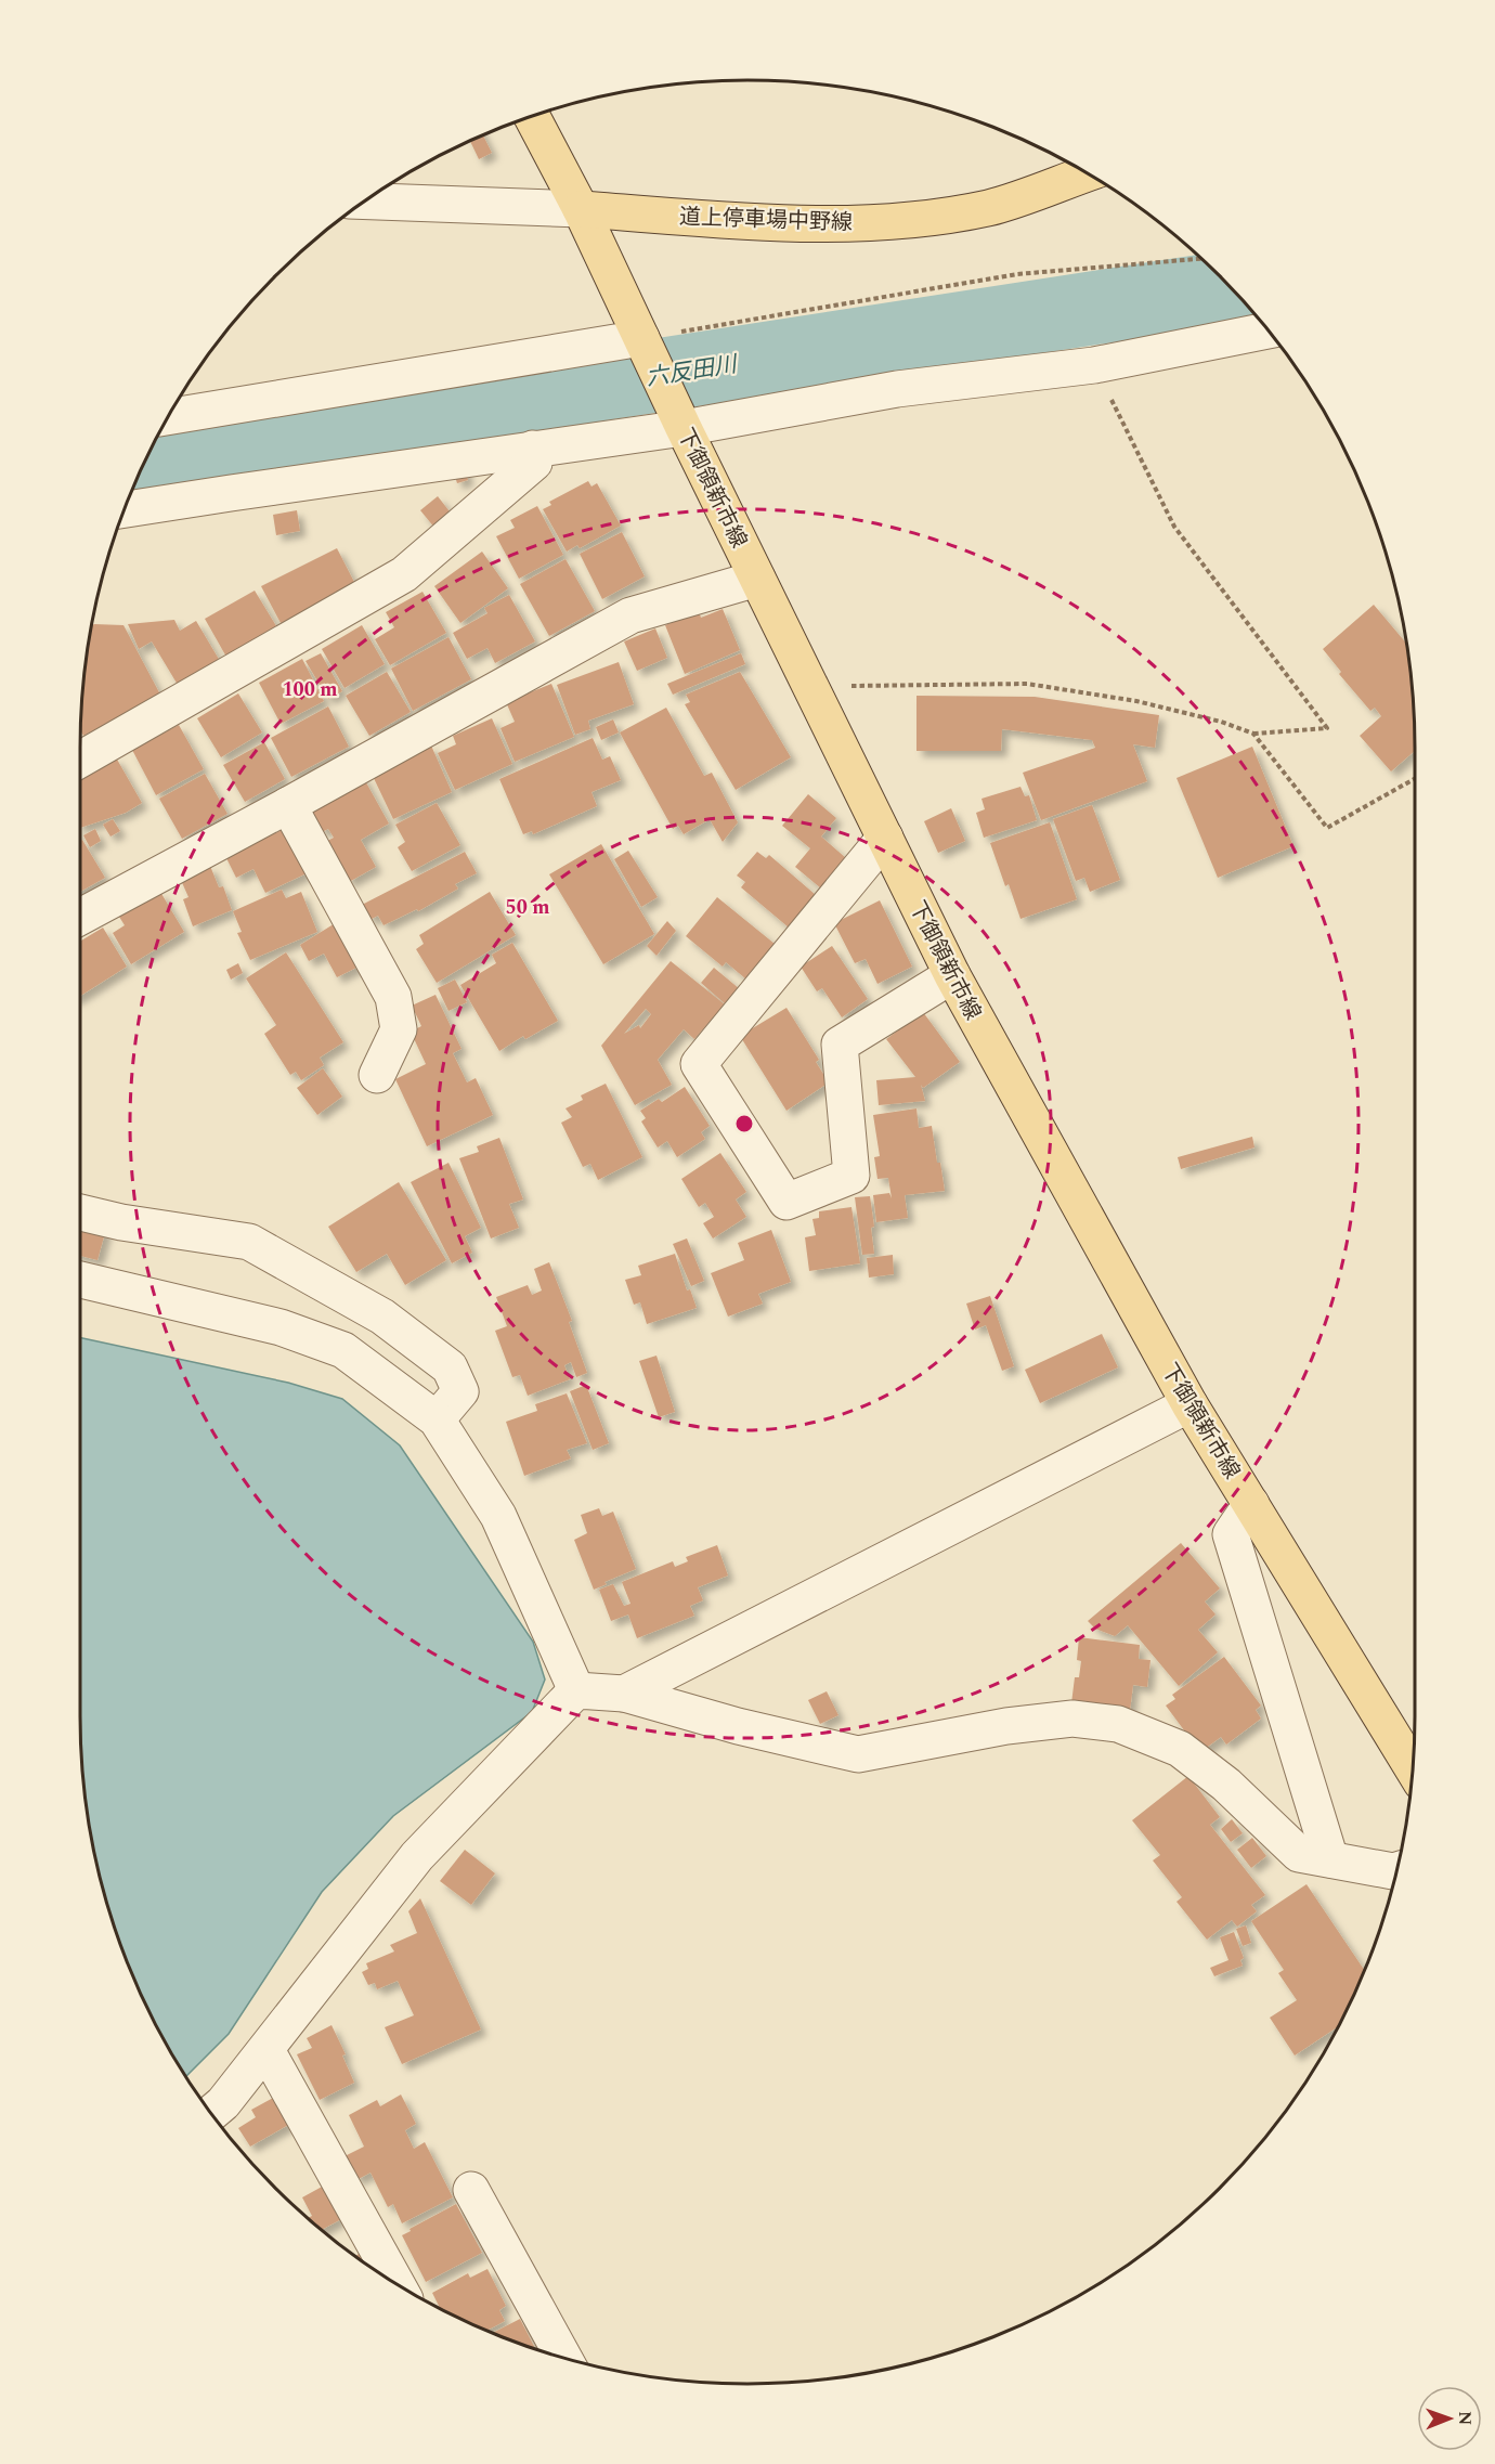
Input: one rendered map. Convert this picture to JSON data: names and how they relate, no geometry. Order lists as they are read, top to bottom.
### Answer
{
  "streets": {
    "main road": ["道上停車場中野線", "下御領新市線"]
  },
  "crossings": [
    ["道上停車場中野線", "下御領新市線"]
  ],
  "water": ["六反田川"],
  "north": "right",
  "rings": ["100 m", "50 m"]
}
